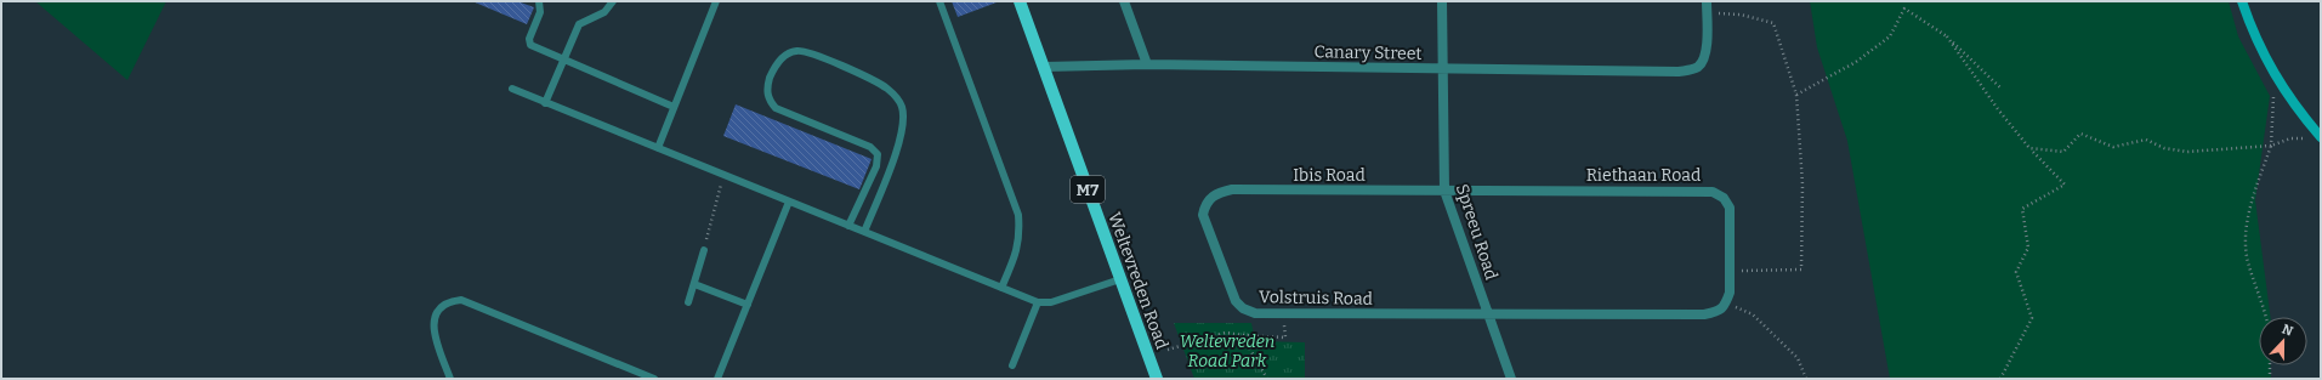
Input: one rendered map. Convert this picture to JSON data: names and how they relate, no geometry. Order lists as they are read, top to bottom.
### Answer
{
  "streets": {
    "main road": ["M7", "Weltevreden Road"],
    "street": [
      "Canary Street",
      "Ibis Road",
      "Riethaan Road",
      "Spreeu Road",
      "Volstruis Road"
    ]
  },
  "crossings": [
    ["Canary Street", "Spreeu Road"],
    ["Canary Street", "Weltevreden Road"],
    ["Ibis Road", "Riethaan Road"],
    ["Ibis Road", "Spreeu Road"],
    ["Ibis Road", "Volstruis Road"],
    ["Riethaan Road", "Spreeu Road"],
    ["Spreeu Road", "Volstruis Road"]
  ],
  "parks": ["Weltevreden Road Park"],
  "north": "top"
}
